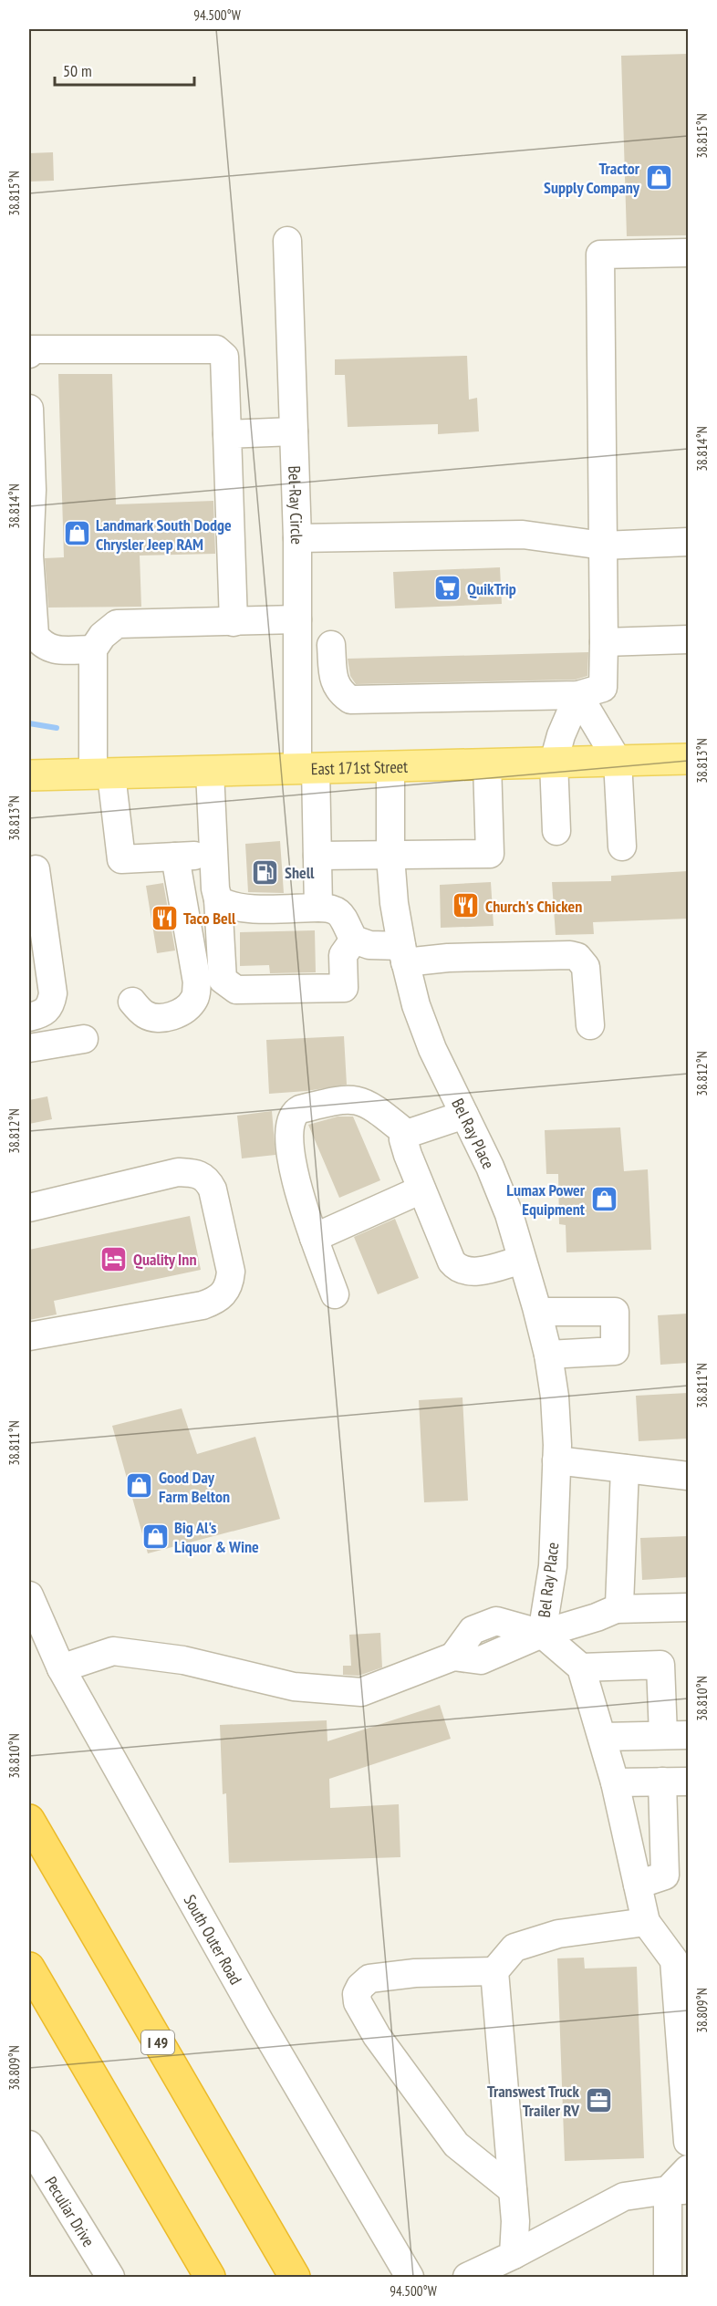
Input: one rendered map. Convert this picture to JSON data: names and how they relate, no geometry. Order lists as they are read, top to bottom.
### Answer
{
  "streets": {
    "highway": ["I 49"],
    "main road": ["East 171st Street"],
    "street": [
      "Bel-Ray Circle",
      "Bel Ray Place",
      "South Outer Road",
      "Peculiar Drive"
    ]
  },
  "crossings": [
    ["Bel-Ray Circle", "East 171st Street"],
    ["East 171st Street", "Bel Ray Place"]
  ],
  "places": {
    "shop": [
      "Tractor Supply Company",
      "Landmark South Dodge Chrysler Jeep RAM",
      "Lumax Power Equipment",
      "Good Day Farm Belton",
      "Big Al's Liquor & Wine"
    ],
    "supermarket": ["QuikTrip"],
    "fuel station": ["Shell"],
    "restaurant": ["Church's Chicken", "Taco Bell"],
    "hotel": ["Quality Inn"],
    "office": ["Transwest Truck Trailer RV"]
  },
  "scale_bar": "50 m",
  "coordinates": [
    "94.500°W",
    "38.815°N",
    "38.814°N",
    "38.813°N",
    "38.812°N",
    "38.811°N",
    "38.810°N",
    "38.809°N"
  ]
}
